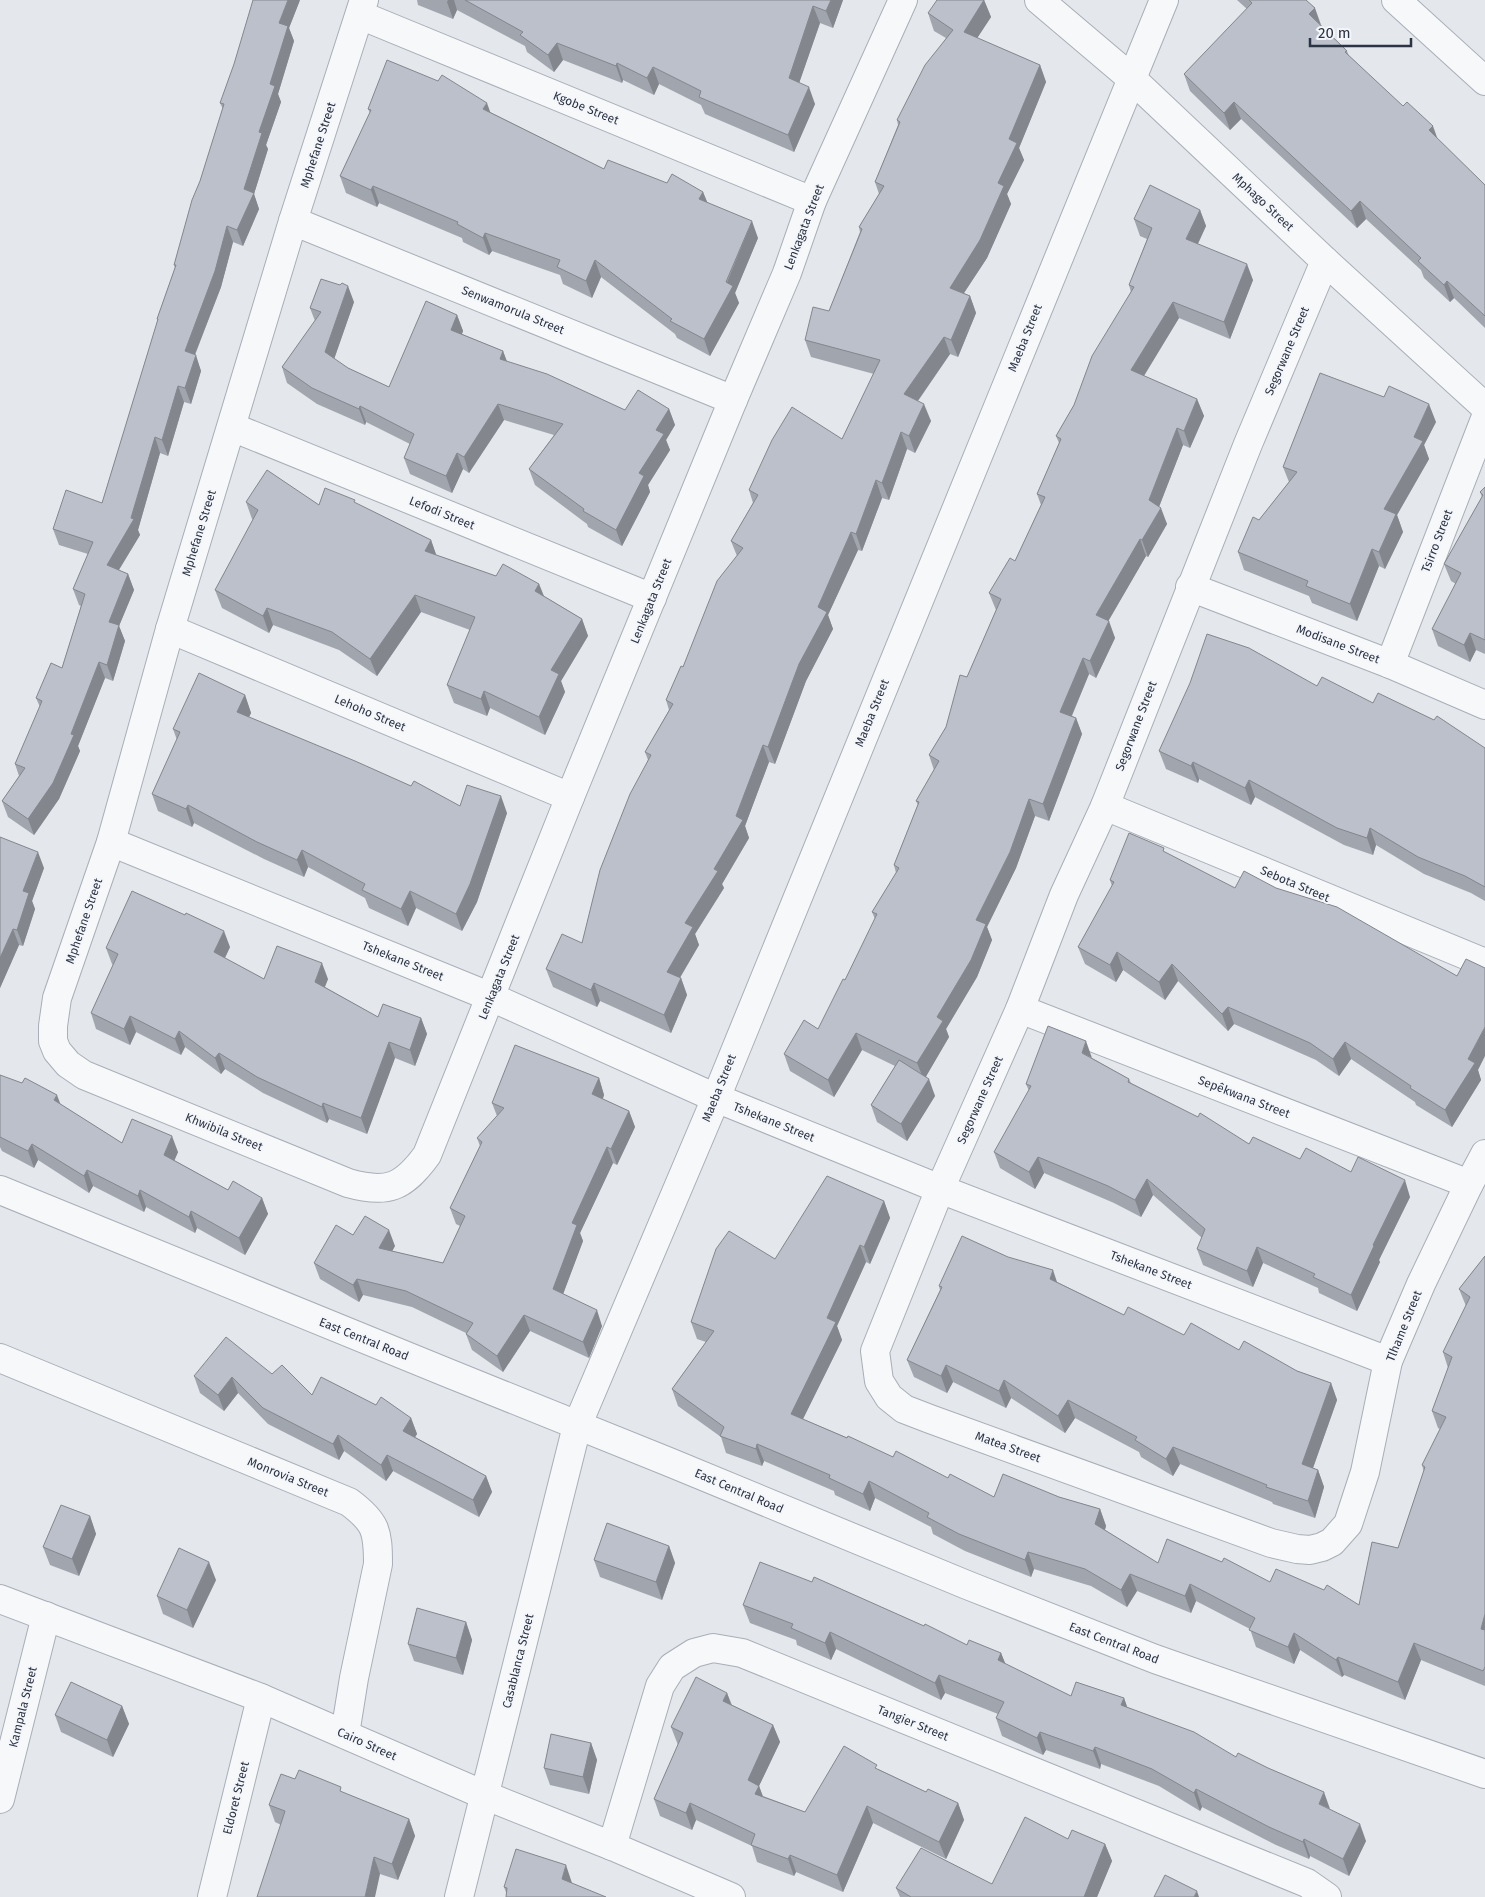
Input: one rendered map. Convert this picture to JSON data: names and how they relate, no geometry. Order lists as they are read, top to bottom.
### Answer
{
  "streets": {
    "street": [
      "Kgobe Street",
      "Mphefane Street",
      "Mphago Street",
      "Lenkagata Street",
      "Senwamorula Street",
      "Maeba Street",
      "Segorwane Street",
      "Lefodi Street",
      "Tsirro Street",
      "Modisane Street",
      "Lehoho Street",
      "Sebota Street",
      "Tshekane Street",
      "Sepêkwana Street",
      "Khwibila Street",
      "Tlhame Street",
      "East Central Road",
      "Matea Street",
      "Monrovia Street",
      "Casablanca Street",
      "Kampala Street",
      "Tangier Street",
      "Cairo Street",
      "Eldoret Street"
    ]
  },
  "crossings": [
    ["Kgobe Street", "Mphefane Street"],
    ["Kgobe Street", "Lenkagata Street"],
    ["Mphefane Street", "Senwamorula Street"],
    ["Mphefane Street", "Lefodi Street"],
    ["Mphefane Street", "Lehoho Street"],
    ["Mphefane Street", "Tshekane Street"],
    ["Mphefane Street", "Khwibila Street"],
    ["Mphago Street", "Maeba Street"],
    ["Mphago Street", "Segorwane Street"],
    ["Lenkagata Street", "Senwamorula Street"],
    ["Lenkagata Street", "Lefodi Street"],
    ["Lenkagata Street", "Lehoho Street"],
    ["Lenkagata Street", "Tshekane Street"],
    ["Lenkagata Street", "Khwibila Street"],
    ["Maeba Street", "Tshekane Street"],
    ["Maeba Street", "East Central Road"],
    ["Maeba Street", "Casablanca Street"],
    ["Segorwane Street", "Modisane Street"],
    ["Segorwane Street", "Sebota Street"],
    ["Segorwane Street", "Tshekane Street"],
    ["Segorwane Street", "Sepêkwana Street"],
    ["Segorwane Street", "Matea Street"],
    ["Tsirro Street", "Modisane Street"],
    ["Tshekane Street", "Tlhame Street"],
    ["Tshekane Street", "Matea Street"],
    ["Sepêkwana Street", "Tlhame Street"],
    ["Tlhame Street", "Matea Street"],
    ["East Central Road", "Casablanca Street"],
    ["Monrovia Street", "Cairo Street"],
    ["Casablanca Street", "Cairo Street"],
    ["Kampala Street", "Cairo Street"],
    ["Tangier Street", "Cairo Street"],
    ["Cairo Street", "Eldoret Street"]
  ],
  "scale_bar": "20 m"
}
